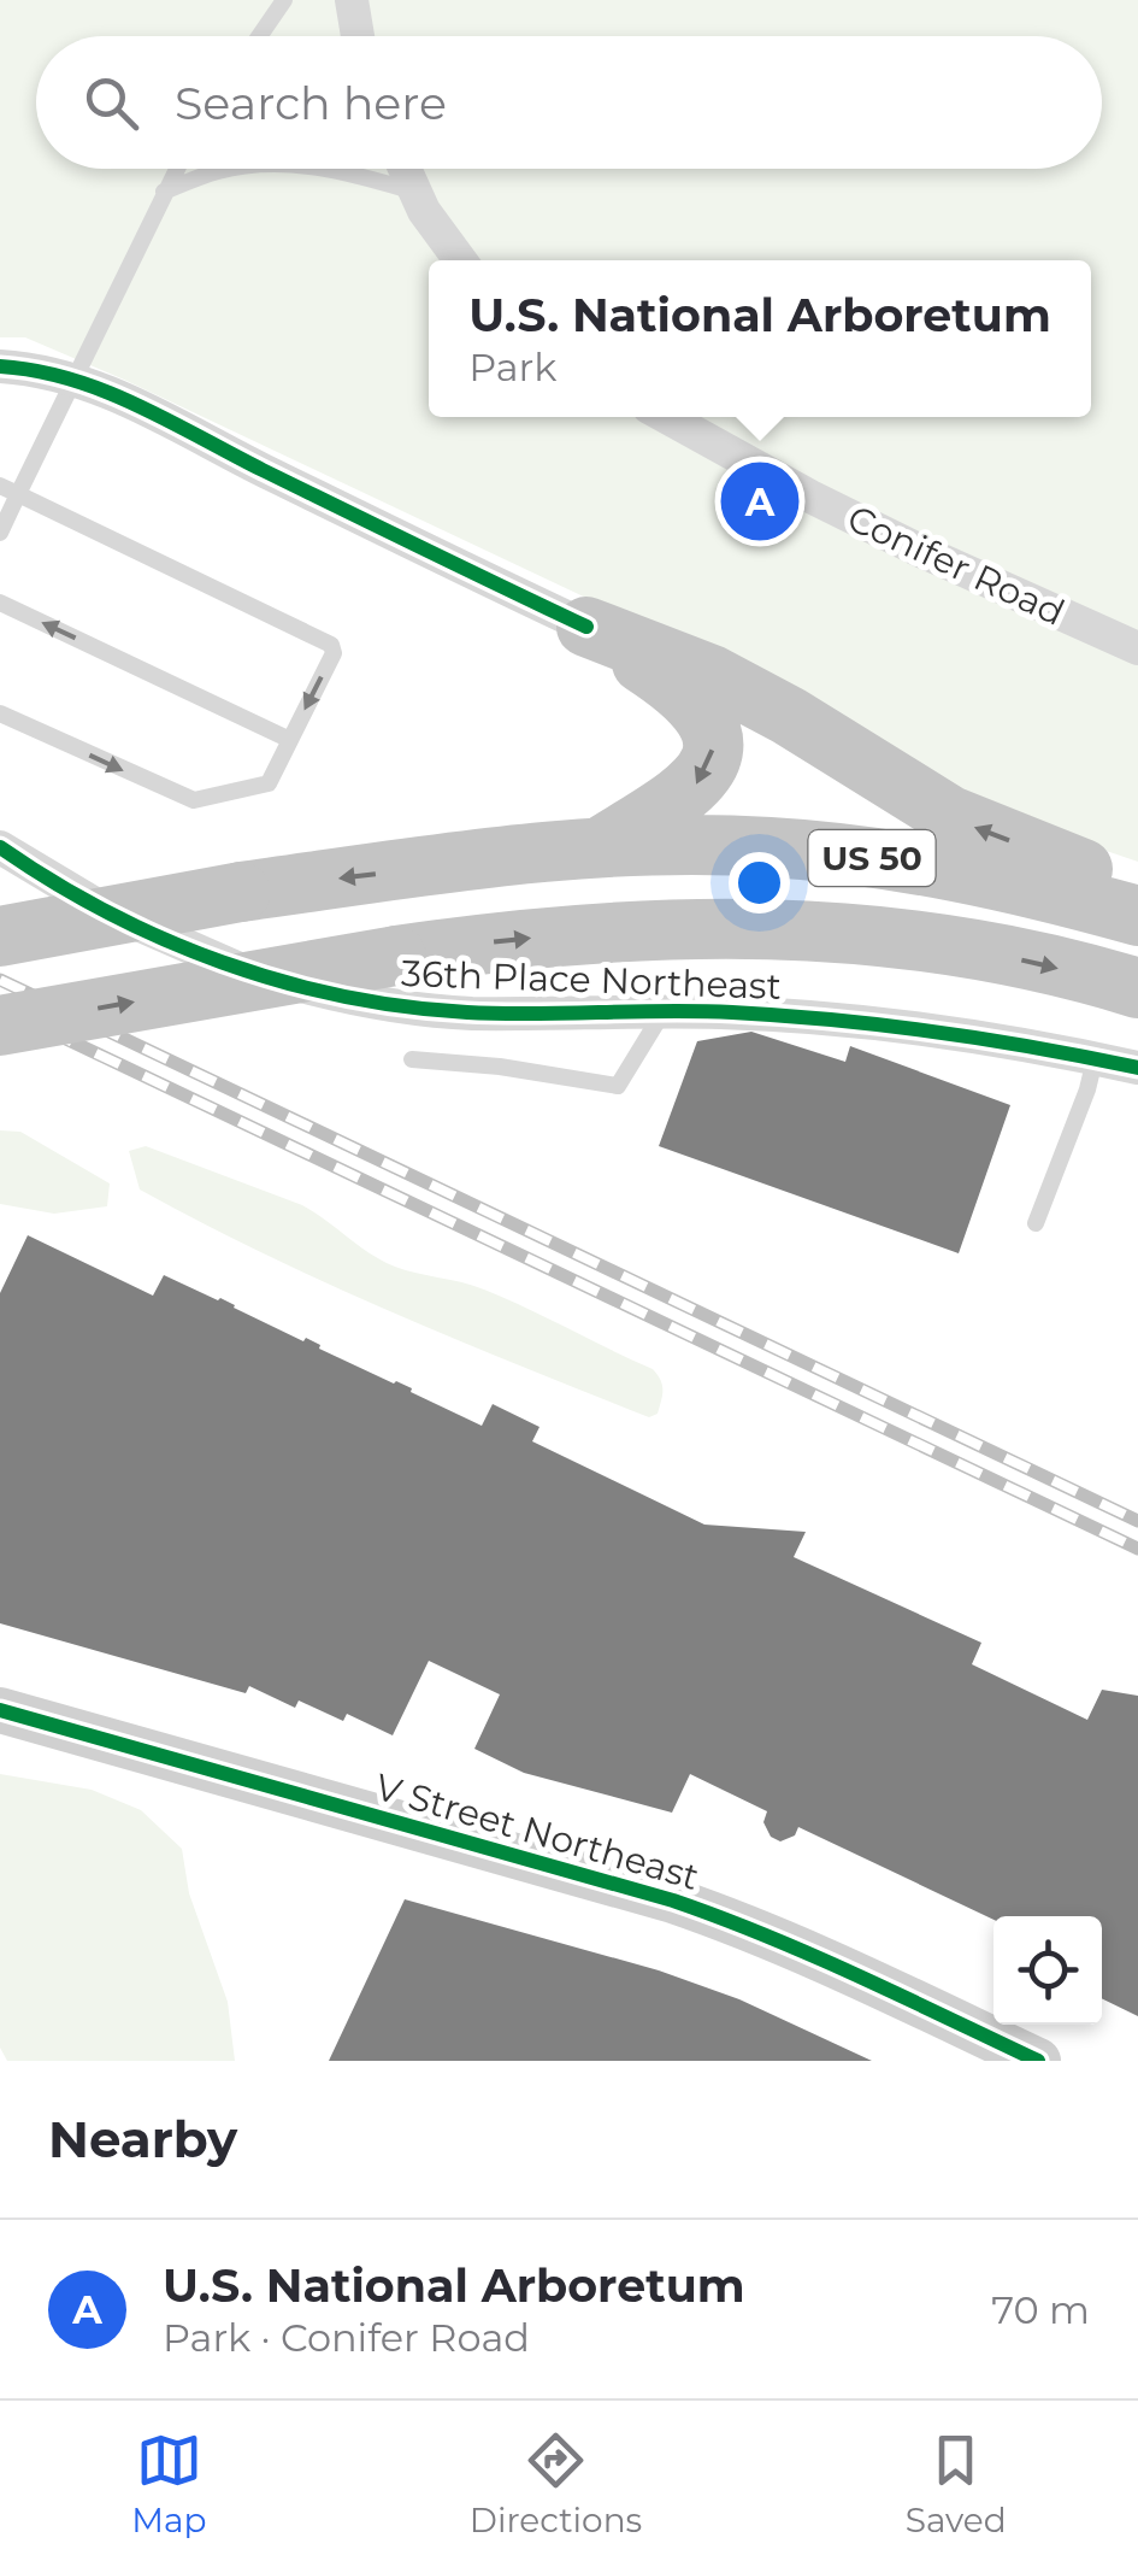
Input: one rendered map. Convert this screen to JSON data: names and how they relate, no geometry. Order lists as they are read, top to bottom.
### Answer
{
  "streets": {
    "highway": ["US 50"],
    "street": ["Conifer Road", "36th Place Northeast", "V Street Northeast"]
  },
  "page": {
    "search": "Search here",
    "popup": ["U.S. National Arboretum", "Park"],
    "pins": "A",
    "heading": "Nearby",
    "list": [
      {
        "mark": "A",
        "name": "U.S. National Arboretum",
        "note": "Park · Conifer Road",
        "value": "70 m"
      }
    ],
    "nav": ["Map", "Directions", "Saved"]
  }
}
